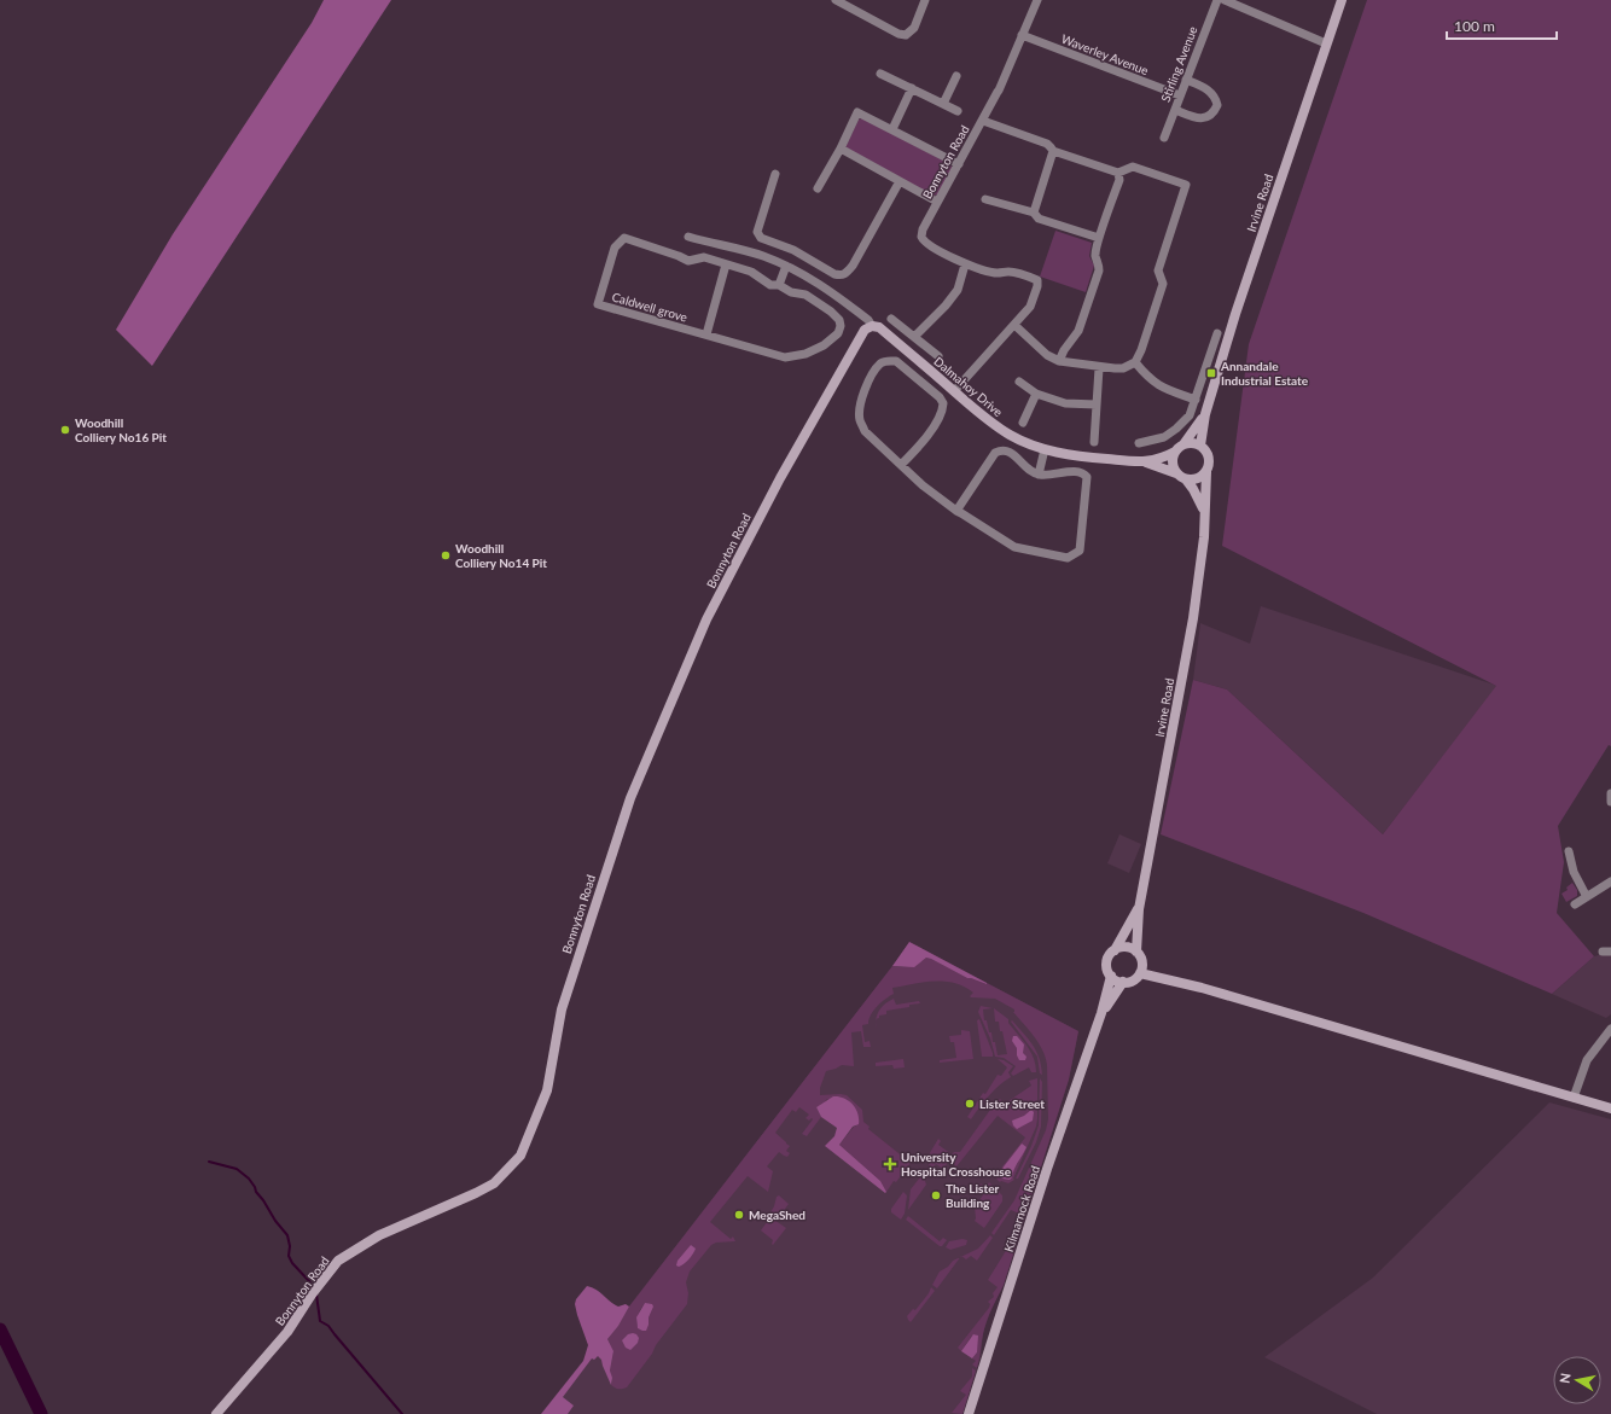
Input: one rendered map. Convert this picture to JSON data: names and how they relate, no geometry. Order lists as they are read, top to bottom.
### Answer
{
  "streets": {
    "main road": [
      "Bonnyton Road",
      "Irvine Road",
      "Dalmahoy Drive",
      "Kilmarnock Road"
    ],
    "street": ["Waverley Avenue", "Stirling Avenue", "Caldwell grove"]
  },
  "crossings": [
    ["Waverley Avenue", "Stirling Avenue"],
    ["Waverley Avenue", "Bonnyton Road"],
    ["Bonnyton Road", "Dalmahoy Drive"],
    ["Irvine Road", "Kilmarnock Road"]
  ],
  "places": {
    "transit": ["Annandale Industrial Estate"],
    "other": [
      "Woodhill Colliery No16 Pit",
      "Woodhill Colliery No14 Pit",
      "Lister Street",
      "The Lister Building",
      "MegaShed"
    ],
    "health": ["University Hospital Crosshouse"]
  },
  "scale_bar": "100 m",
  "north": "left"
}
